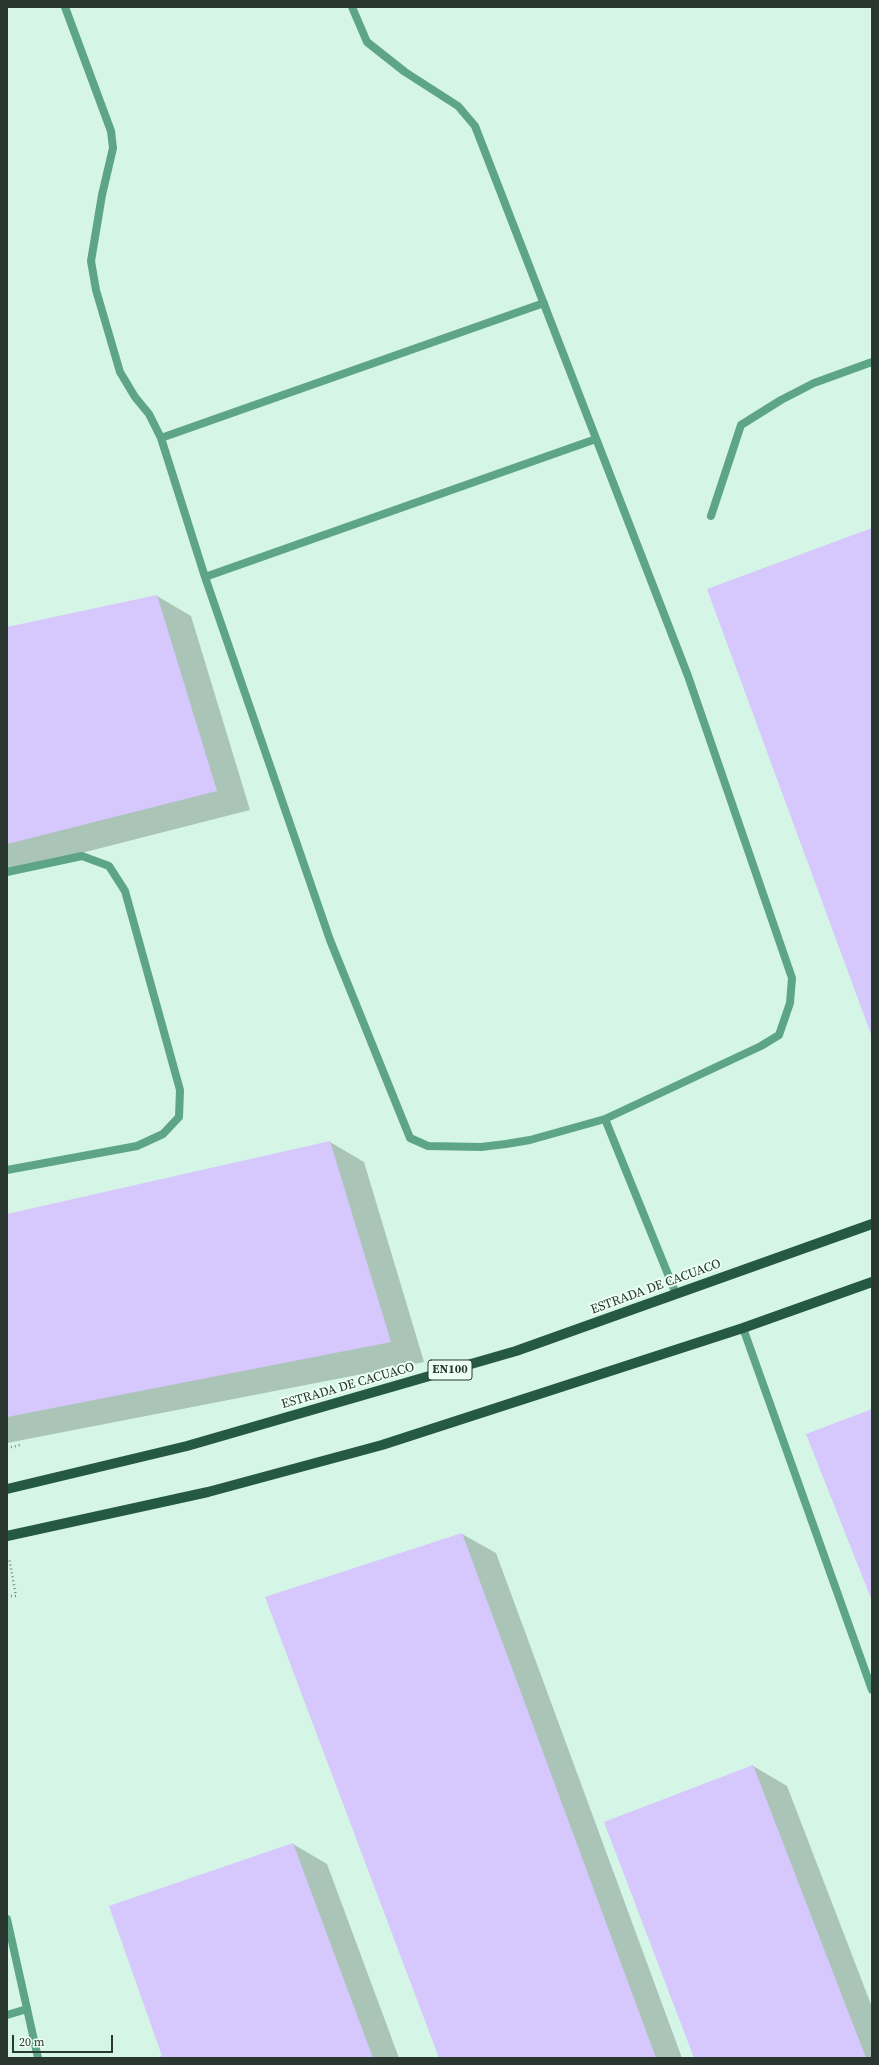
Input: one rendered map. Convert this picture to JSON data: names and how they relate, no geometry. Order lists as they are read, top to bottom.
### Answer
{
  "streets": {
    "main road": ["ESTRADA DE CACUACO", "EN100"]
  },
  "scale_bar": "20 m"
}
